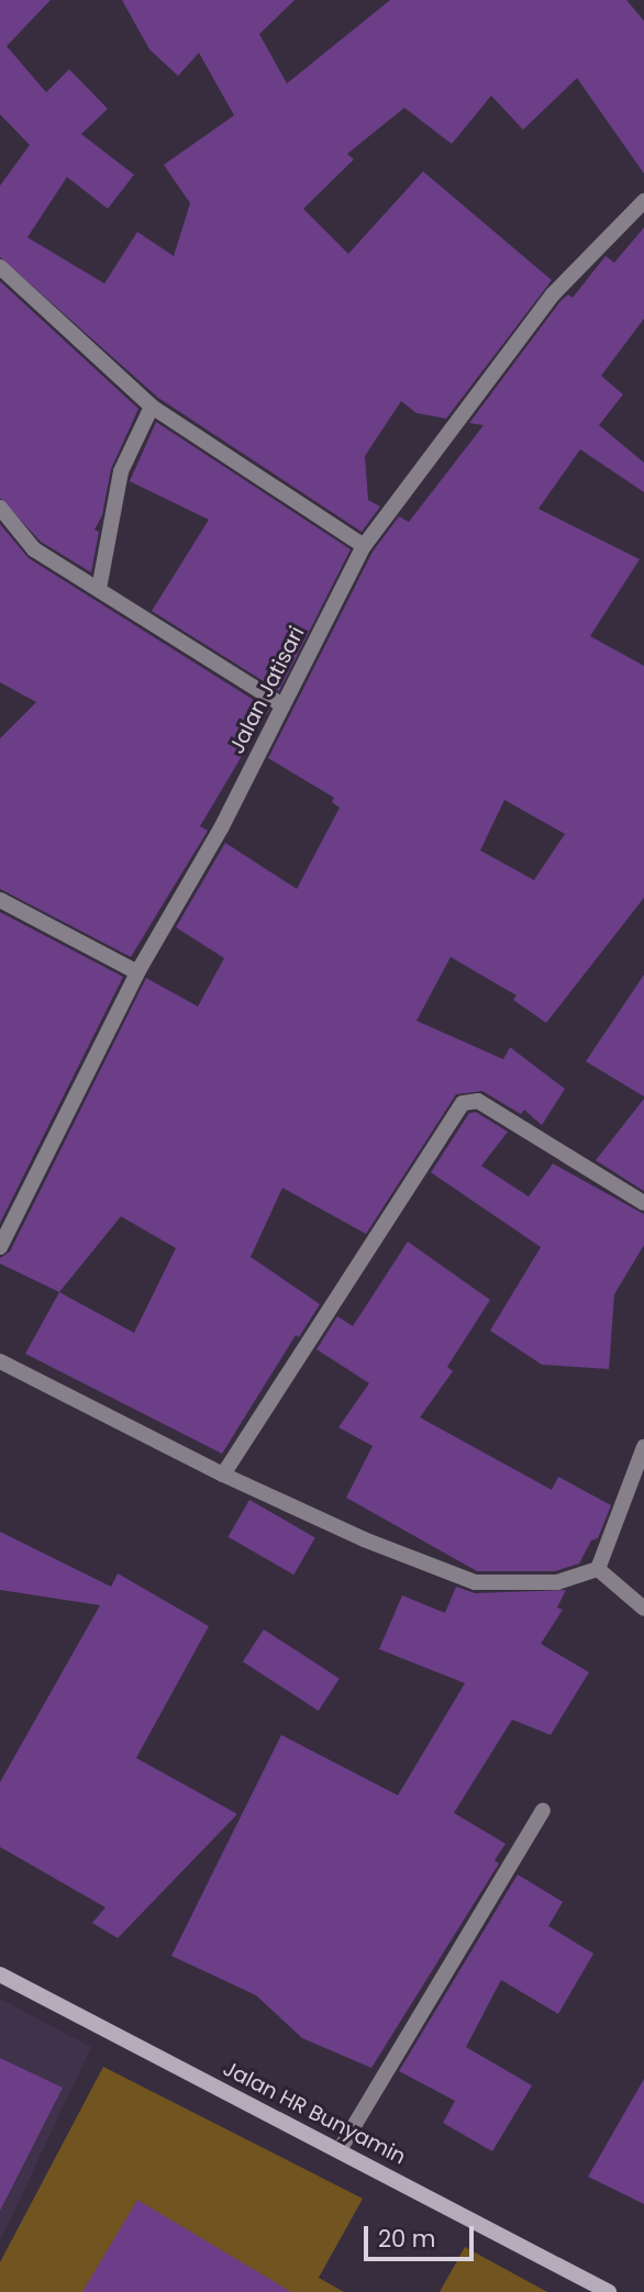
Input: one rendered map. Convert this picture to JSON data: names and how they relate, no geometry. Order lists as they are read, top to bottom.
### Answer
{
  "streets": {
    "main road": ["Jalan HR Bunyamin"],
    "street": ["Jalan Jatisari"]
  },
  "scale_bar": "20 m"
}
